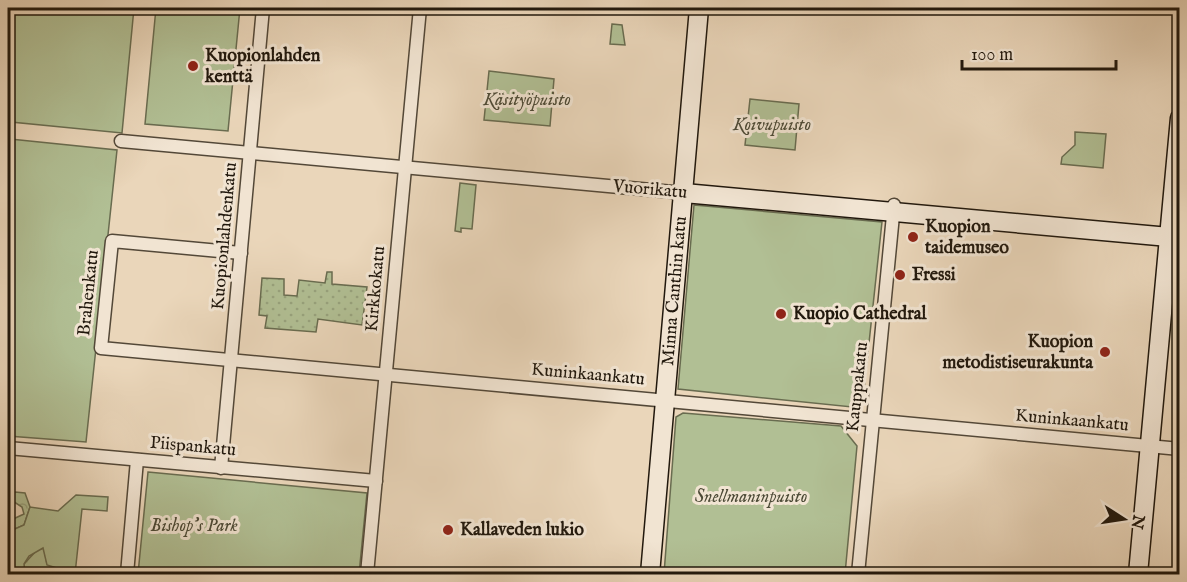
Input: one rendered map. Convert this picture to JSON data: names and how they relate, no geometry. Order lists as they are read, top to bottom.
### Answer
{
  "streets": {
    "main road": ["Vuorikatu", "Minna Canthin katu"],
    "street": [
      "Kuopionlahdenkatu",
      "Kirkkokatu",
      "Brahenkatu",
      "Kuninkaankatu",
      "Kauppakatu",
      "Piispankatu"
    ]
  },
  "crossings": [
    ["Vuorikatu", "Kuopionlahdenkatu"],
    ["Vuorikatu", "Kirkkokatu"],
    ["Vuorikatu", "Minna Canthin katu"],
    ["Vuorikatu", "Kauppakatu"],
    ["Kuopionlahdenkatu", "Brahenkatu"],
    ["Kuopionlahdenkatu", "Kuninkaankatu"],
    ["Kuopionlahdenkatu", "Piispankatu"],
    ["Kirkkokatu", "Kuninkaankatu"],
    ["Kirkkokatu", "Piispankatu"],
    ["Minna Canthin katu", "Kuninkaankatu"],
    ["Brahenkatu", "Kuninkaankatu"],
    ["Kuninkaankatu", "Kauppakatu"]
  ],
  "parks": [
    "Käsityöpuisto",
    "Koivupuisto",
    "Snellmaninpuisto",
    "Bishop's Park"
  ],
  "places": [
    "Kuopionlahden kenttä",
    "Kuopion taidemuseo",
    "Fressi",
    "Kuopio Cathedral",
    "Kuopion metodistiseurakunta",
    "Kallaveden lukio"
  ],
  "scale_bar": "100 m",
  "north": "right"
}
